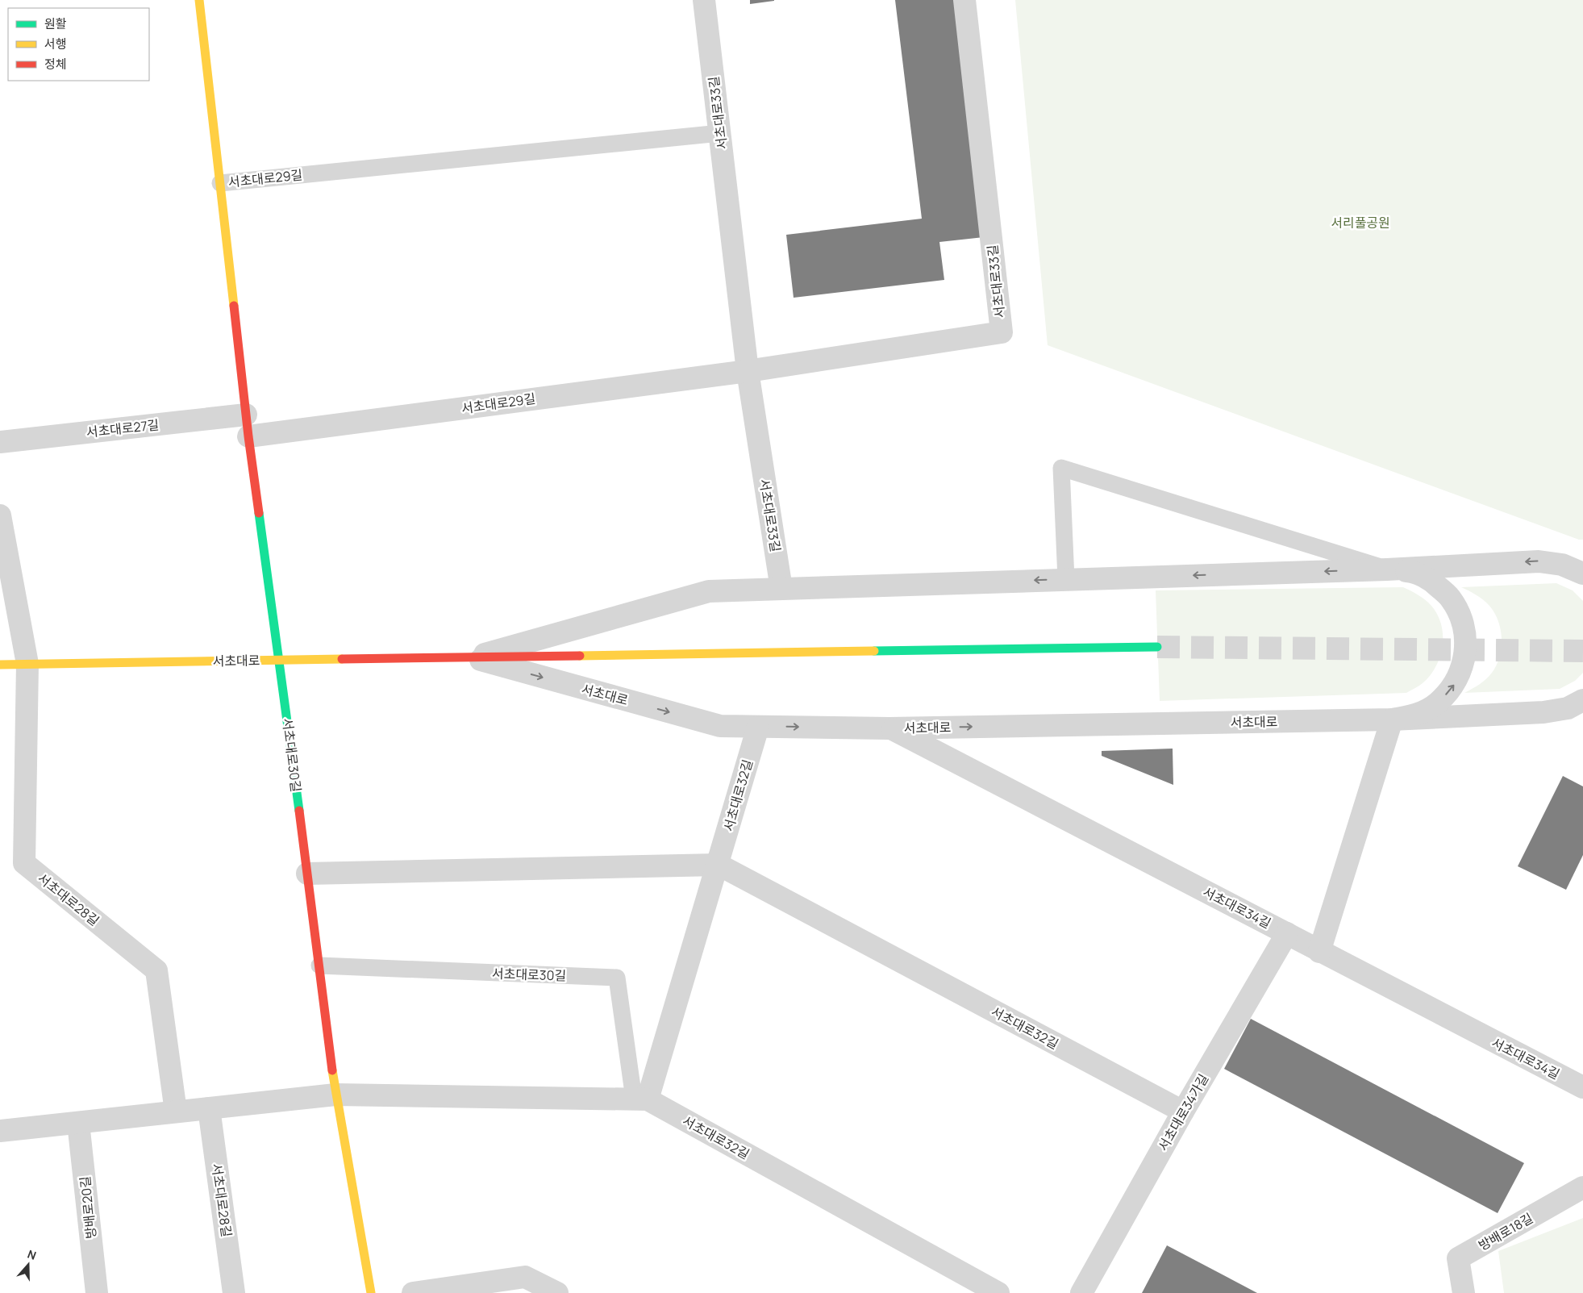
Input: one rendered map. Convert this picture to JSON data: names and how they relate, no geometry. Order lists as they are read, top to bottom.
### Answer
{
  "streets": {
    "street": [
      "서초대로33길",
      "서초대로29길",
      "서초대로27길",
      "서초대로",
      "서초대로30길",
      "서초대로32길",
      "서초대로28길",
      "서초대로34길",
      "서초대로34가길",
      "방배로20길",
      "방배로18길"
    ]
  },
  "crossings": [
    ["서초대로33길", "서초대로29길"],
    ["서초대로33길", "서초대로"],
    ["서초대로29길", "서초대로27길"],
    ["서초대로29길", "서초대로"],
    ["서초대로29길", "서초대로30길"],
    ["서초대로", "서초대로30길"],
    ["서초대로", "서초대로32길"],
    ["서초대로", "서초대로28길"],
    ["서초대로", "서초대로34길"],
    ["서초대로30길", "서초대로32길"],
    ["서초대로32길", "서초대로34가길"],
    ["서초대로34길", "서초대로34가길"]
  ],
  "parks": ["서리풀공원"],
  "legend": ["원활", "서행", "정체"],
  "north": "top"
}
